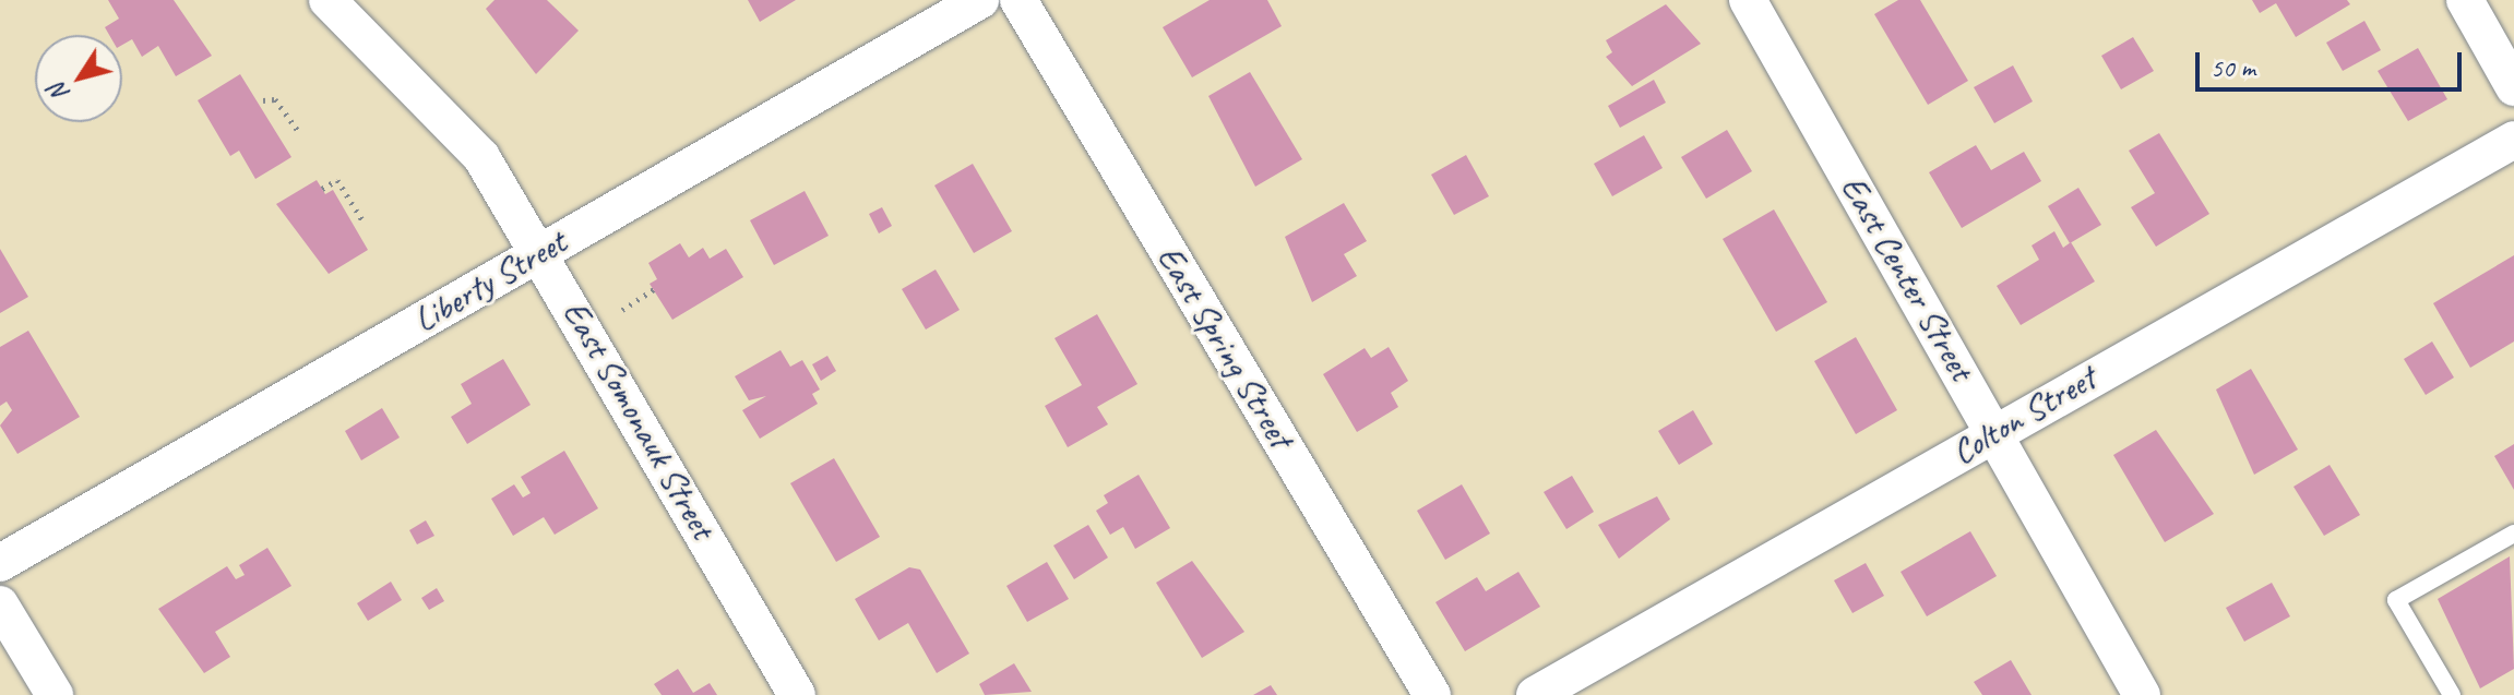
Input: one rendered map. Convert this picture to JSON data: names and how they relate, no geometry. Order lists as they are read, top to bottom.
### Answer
{
  "streets": {
    "street": [
      "East Center Street",
      "Liberty Street",
      "East Spring Street",
      "Colton Street",
      "East Somonauk Street"
    ]
  },
  "crossings": [
    ["East Center Street", "Colton Street"],
    ["Liberty Street", "East Somonauk Street"]
  ],
  "scale_bar": "50 m",
  "north": "bottom left"
}
